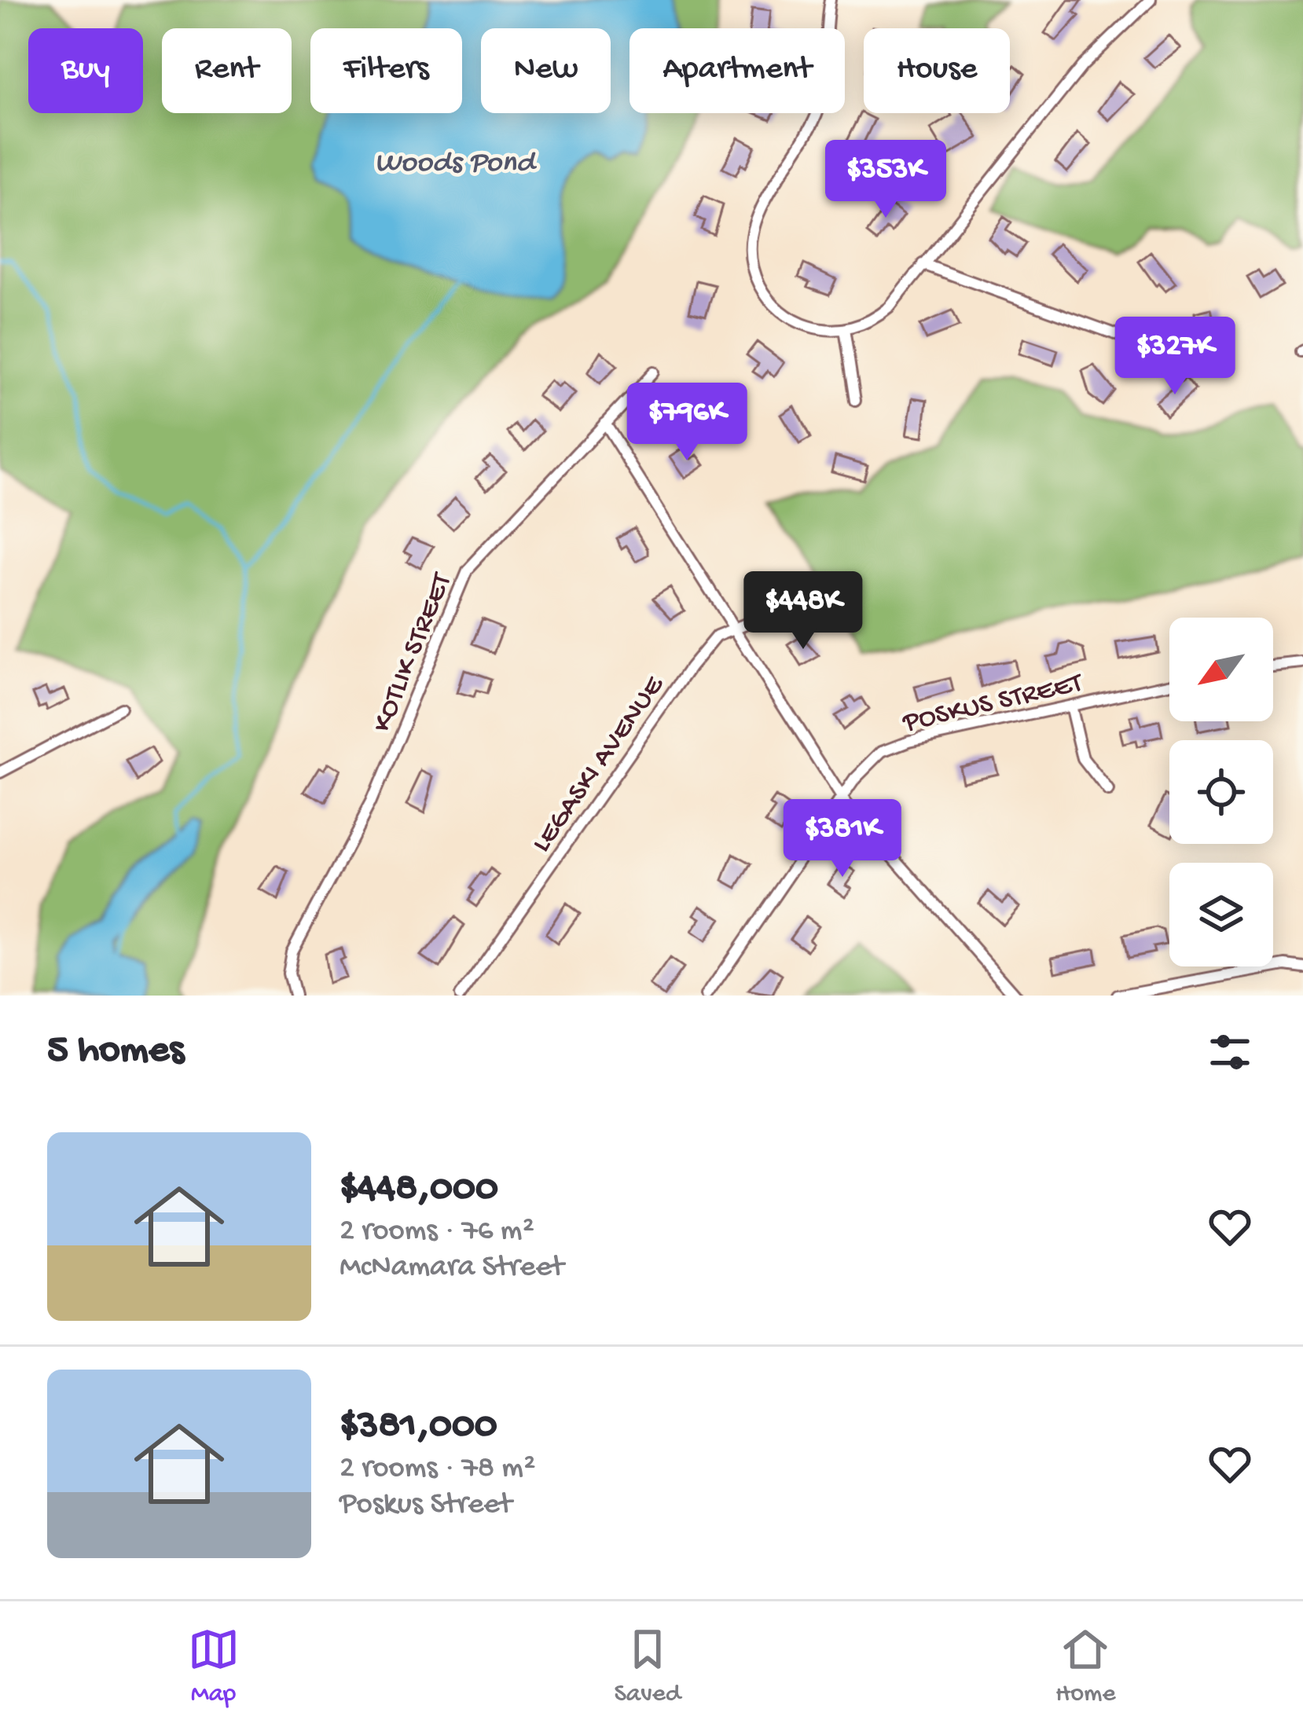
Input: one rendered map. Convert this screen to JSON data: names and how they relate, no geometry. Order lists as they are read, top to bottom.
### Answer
{
  "streets": {
    "street": ["KOTLIK STREET", "POSKUS STREET", "LEGASKI AVENUE"]
  },
  "water": ["Woods Pond"],
  "north": "bottom left",
  "page": {
    "chip": [
      "Buy",
      "Rent",
      "Filters",
      "New",
      "Apartment",
      "House"
    ],
    "price": [
      "$353K",
      "$327K",
      "$796K",
      "$448K",
      "$381K"
    ],
    "heading": "5 homes",
    "list": [
      {
        "name": "$448,000",
        "note": "2 rooms · 76 m² · McNamara Street"
      },
      {
        "name": "$381,000",
        "note": "2 rooms · 78 m² · Poskus Street"
      }
    ],
    "tabs": ["Map", "Saved", "Home"]
  }
}
